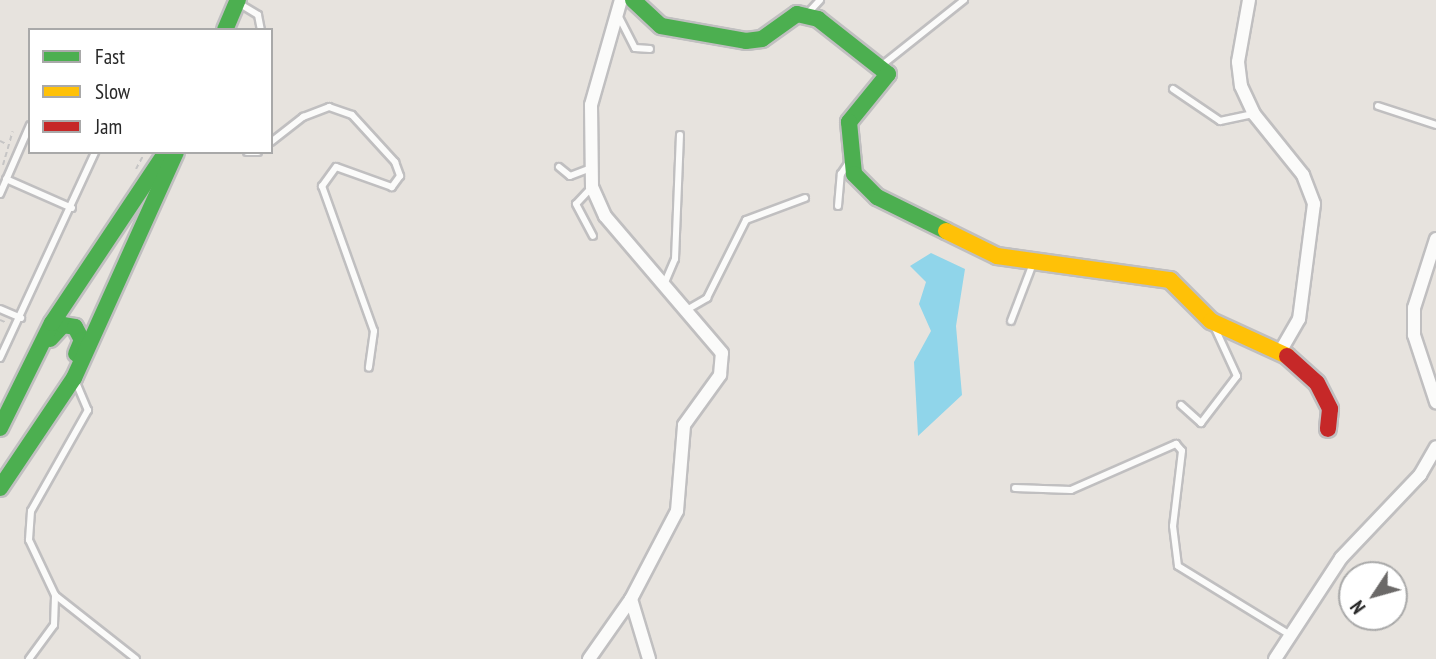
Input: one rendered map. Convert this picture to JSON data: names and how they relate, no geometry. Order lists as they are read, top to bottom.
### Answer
{
  "legend": ["Fast", "Slow", "Jam"],
  "north": "bottom left"
}
